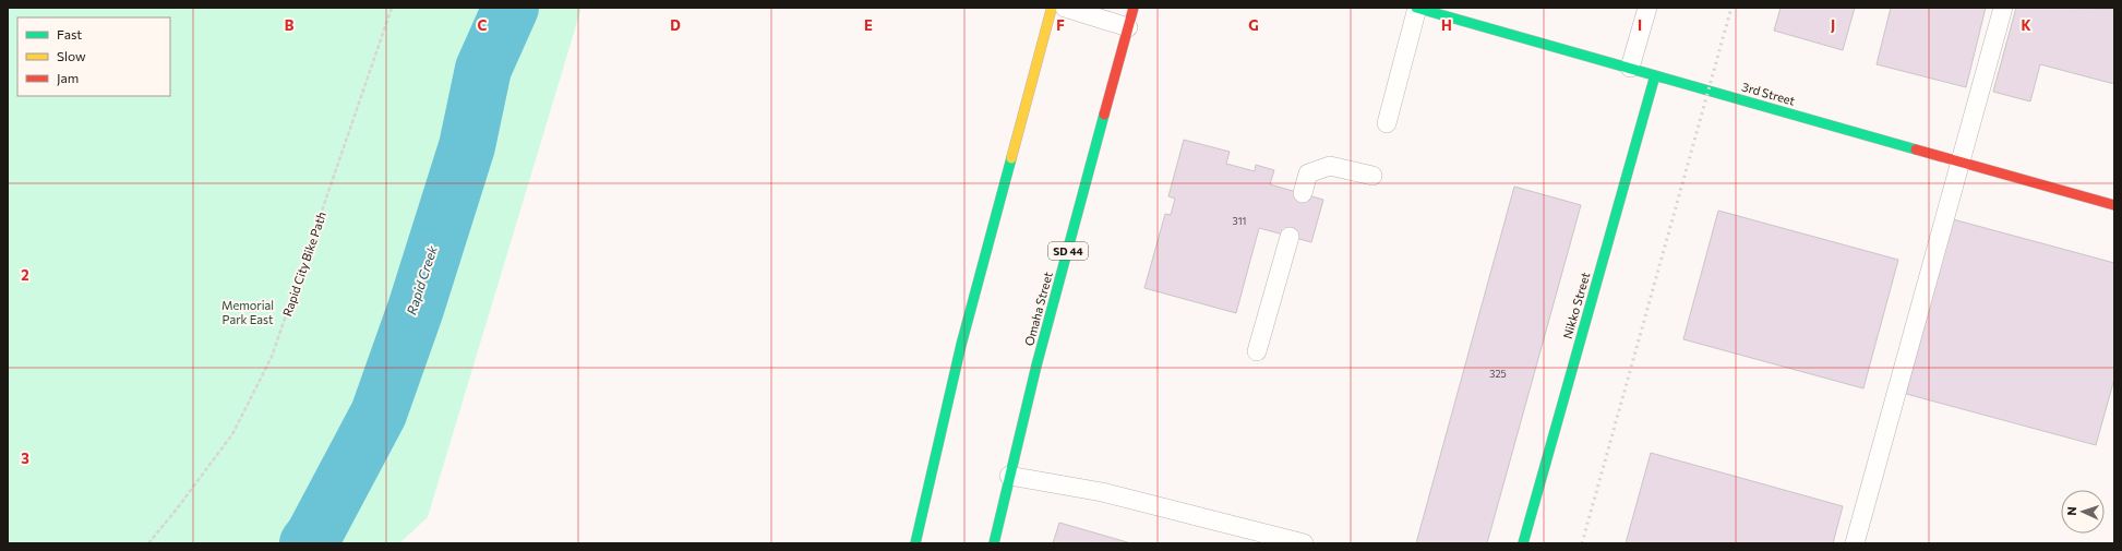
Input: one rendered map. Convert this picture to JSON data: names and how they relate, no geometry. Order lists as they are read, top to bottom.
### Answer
{
  "streets": {
    "street": [
      "3rd Street",
      "SD 44",
      "Nikko Street",
      "Omaha Street"
    ],
    "path": ["Rapid City Bike Path"]
  },
  "crossings": [
    ["3rd Street", "Nikko Street"]
  ],
  "water": ["Rapid Creek"],
  "parks": ["Memorial Park East"],
  "house_numbers": ["311", "325"],
  "legend": ["Fast", "Slow", "Jam"],
  "north": "left",
  "grid": {
    "columns": [
      "B",
      "C",
      "D",
      "E",
      "F",
      "G",
      "H",
      "I",
      "J",
      "K"
    ],
    "rows": ["2", "3"]
  }
}
